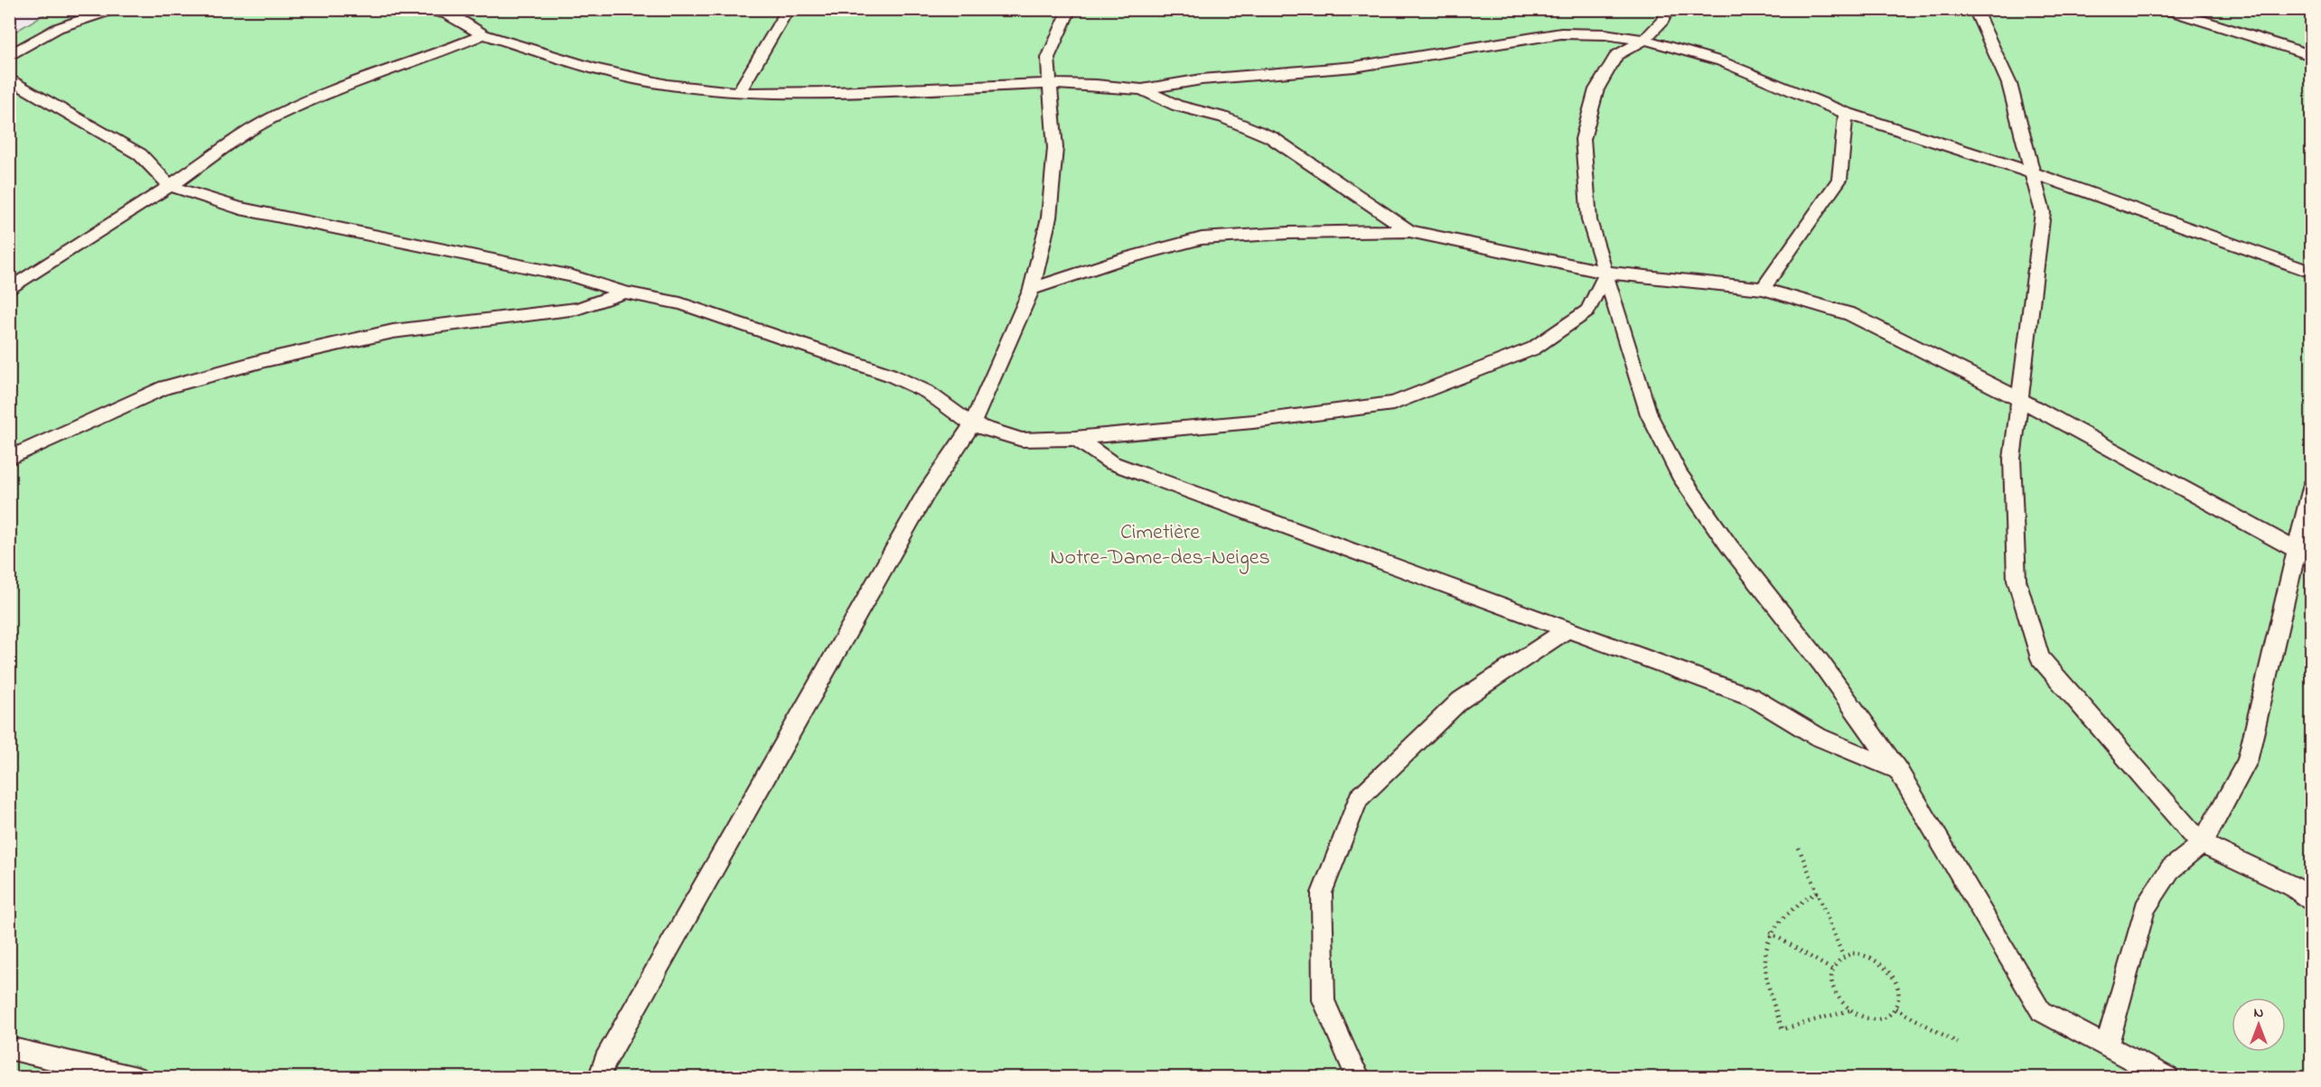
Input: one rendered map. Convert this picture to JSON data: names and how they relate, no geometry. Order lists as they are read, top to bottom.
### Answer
{
  "parks": ["Cimetière Notre-Dame-des-Neiges"],
  "north": "top"
}
